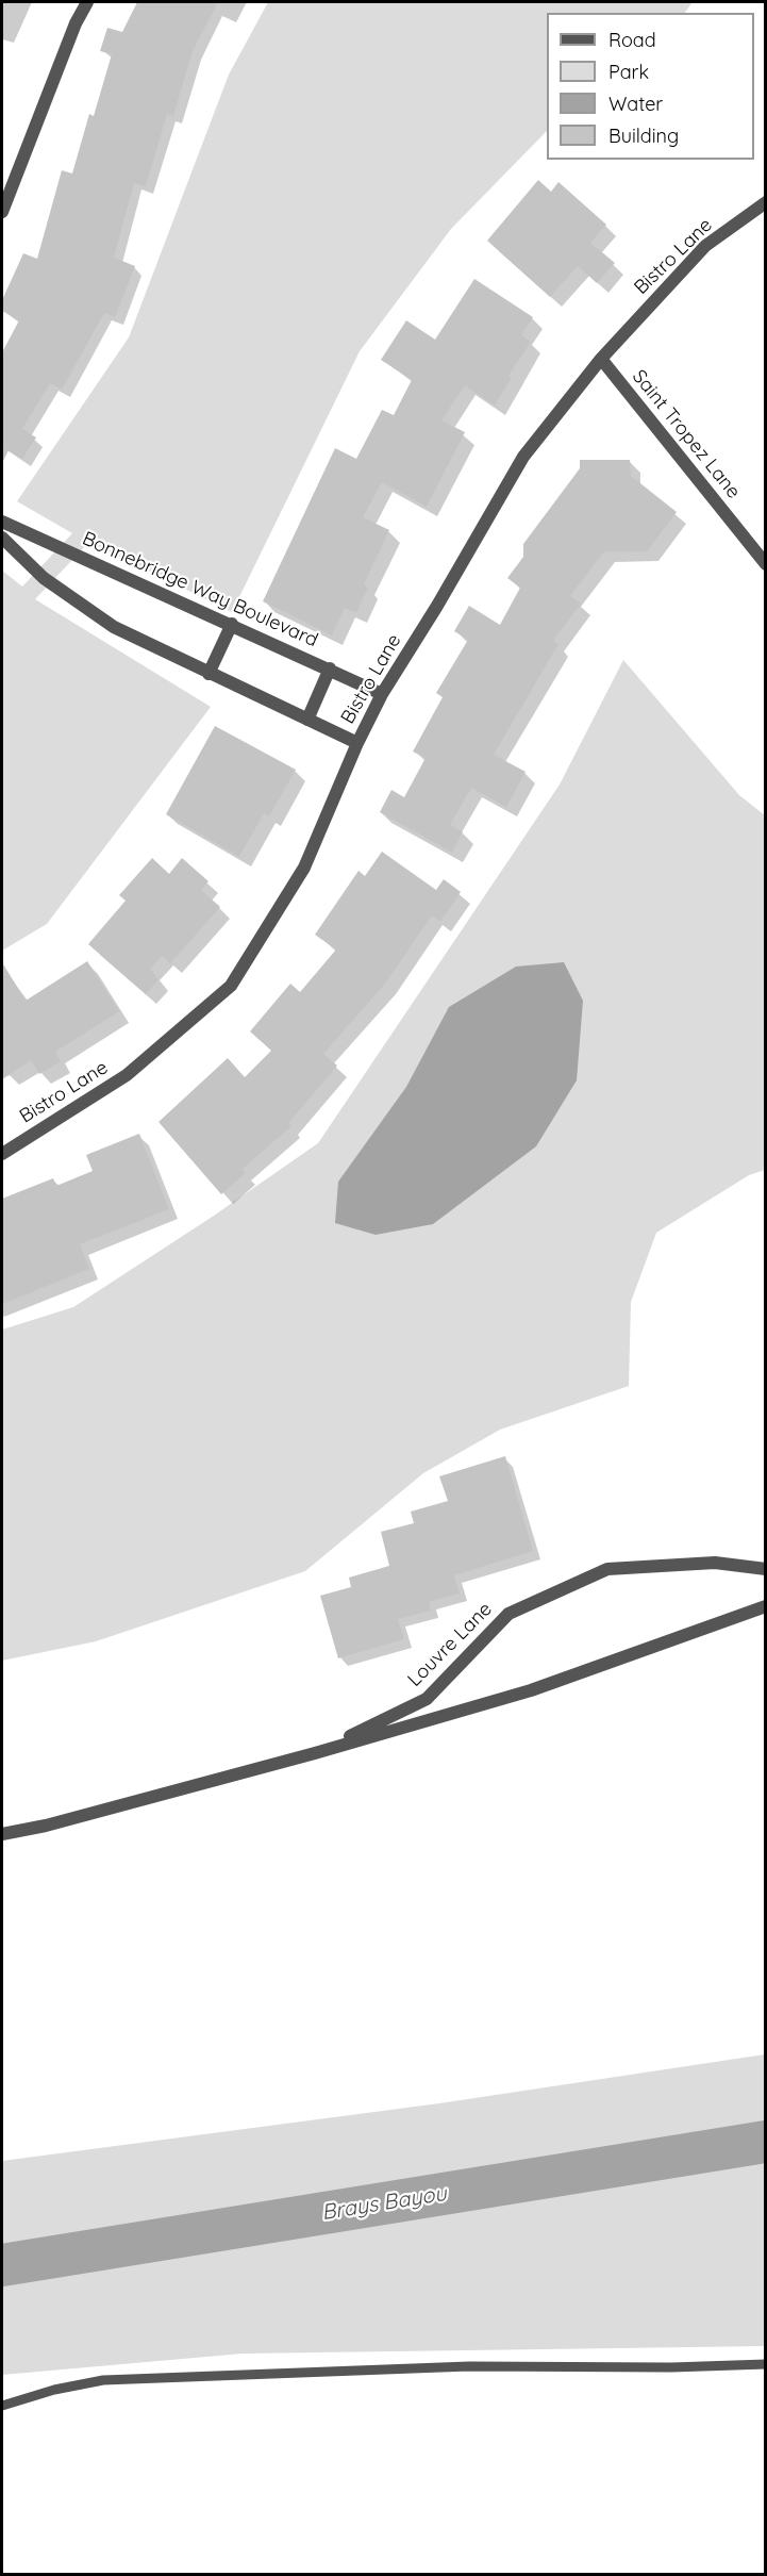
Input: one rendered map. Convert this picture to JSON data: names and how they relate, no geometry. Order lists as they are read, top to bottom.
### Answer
{
  "streets": {
    "street": [
      "Bistro Lane",
      "Saint Tropez Lane",
      "Bonnebridge Way Boulevard",
      "Louvre Lane"
    ]
  },
  "crossings": [
    ["Bistro Lane", "Saint Tropez Lane"],
    ["Bistro Lane", "Bonnebridge Way Boulevard"]
  ],
  "water": ["Brays Bayou"],
  "legend": [
    "Road",
    "Park",
    "Water",
    "Building"
  ]
}
